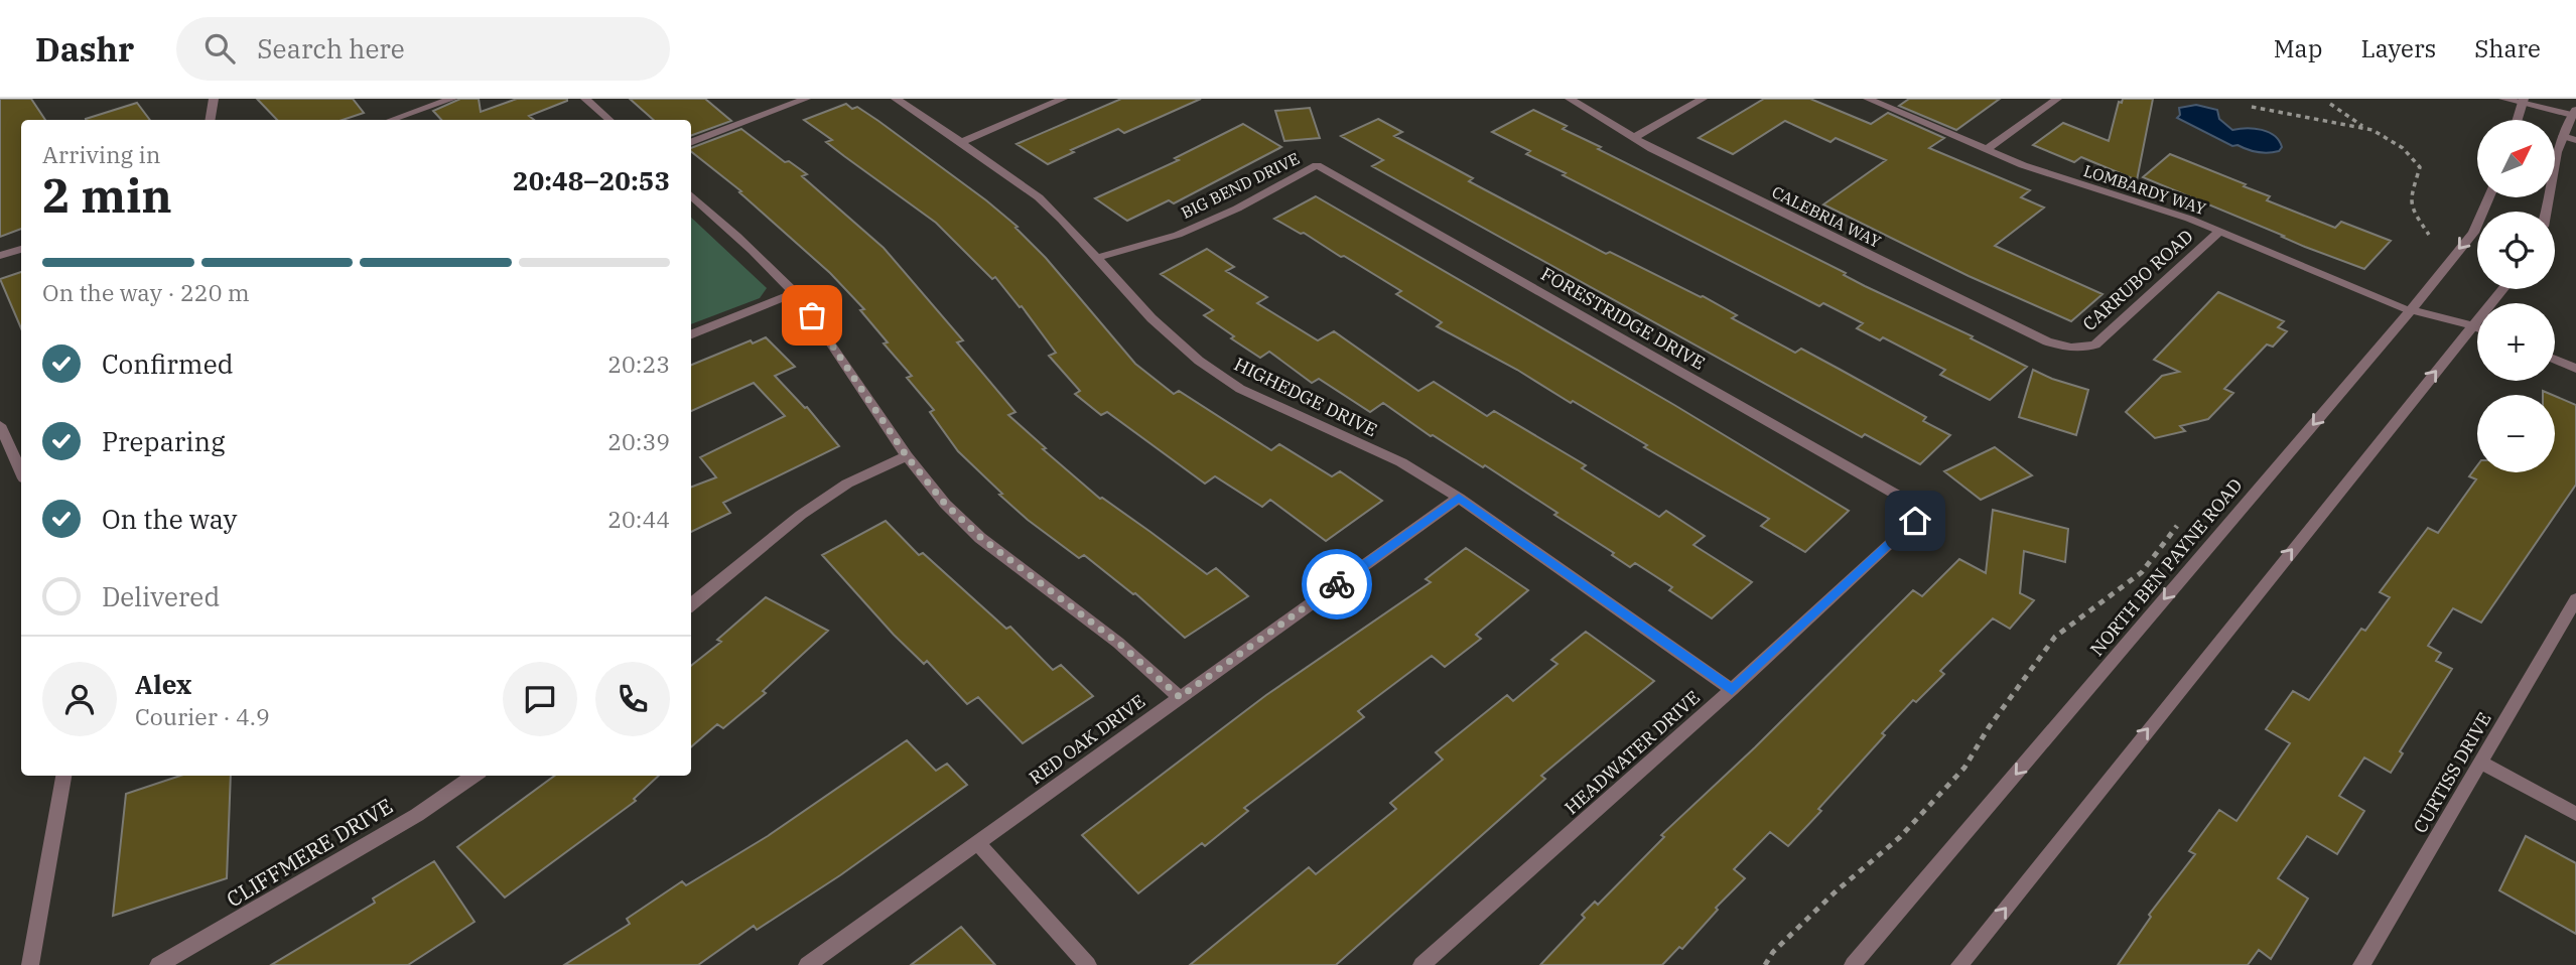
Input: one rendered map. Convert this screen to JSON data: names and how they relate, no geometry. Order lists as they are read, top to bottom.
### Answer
{
  "streets": {
    "street": [
      "BIG BEND DRIVE",
      "LOMBARDY WAY",
      "CALEBRIA WAY",
      "CARRUBO ROAD",
      "FORESTRIDGE DRIVE",
      "HIGHEDGE DRIVE",
      "NORTH BEN PAYNE ROAD",
      "RED OAK DRIVE",
      "HEADWATER DRIVE",
      "CURTISS DRIVE",
      "CLIFFMERE DRIVE"
    ]
  },
  "crossings": [
    ["BIG BEND DRIVE", "FORESTRIDGE DRIVE"],
    ["BIG BEND DRIVE", "HIGHEDGE DRIVE"],
    ["LOMBARDY WAY", "CARRUBO ROAD"],
    ["LOMBARDY WAY", "NORTH BEN PAYNE ROAD"],
    ["CALEBRIA WAY", "CARRUBO ROAD"],
    ["FORESTRIDGE DRIVE", "HEADWATER DRIVE"],
    ["HIGHEDGE DRIVE", "RED OAK DRIVE"],
    ["HIGHEDGE DRIVE", "HEADWATER DRIVE"]
  ],
  "north": "top right",
  "page": {
    "header": "Dashr",
    "search": "Search here",
    "nav": ["Map", "Layers", "Share"],
    "map_buttons": ["+", "−"],
    "heading": ["2 min", "Arriving in", "20:48–20:53"],
    "panel": ["Alex", "Courier · 4.9"],
    "bar": "On the way · 220 m",
    "list": [
      ["Confirmed", "20:23"],
      ["Preparing", "20:39"],
      ["On the way", "20:44"],
      "Delivered"
    ]
  }
}
